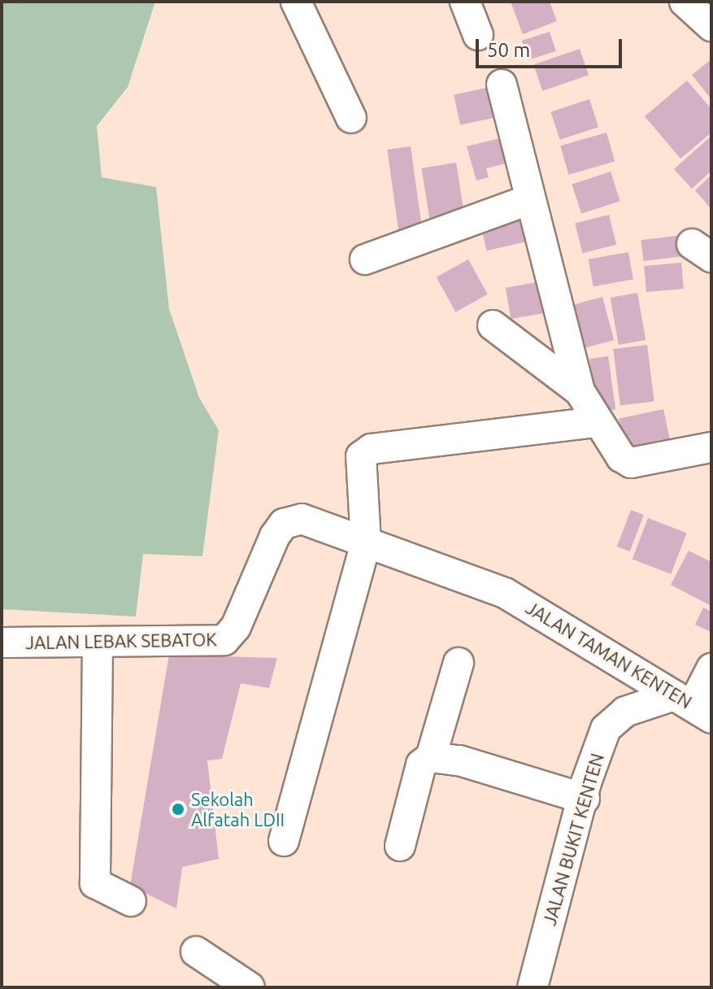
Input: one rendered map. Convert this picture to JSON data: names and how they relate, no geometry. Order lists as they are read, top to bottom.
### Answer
{
  "streets": {
    "street": ["JALAN LEBAK SEBATOK", "JALAN TAMAN KENTEN", "JALAN BUKIT KENTEN"]
  },
  "crossings": [
    ["JALAN LEBAK SEBATOK", "JALAN TAMAN KENTEN"],
    ["JALAN TAMAN KENTEN", "JALAN BUKIT KENTEN"]
  ],
  "places": ["Sekolah Alfatah LDII"],
  "scale_bar": "50 m"
}
